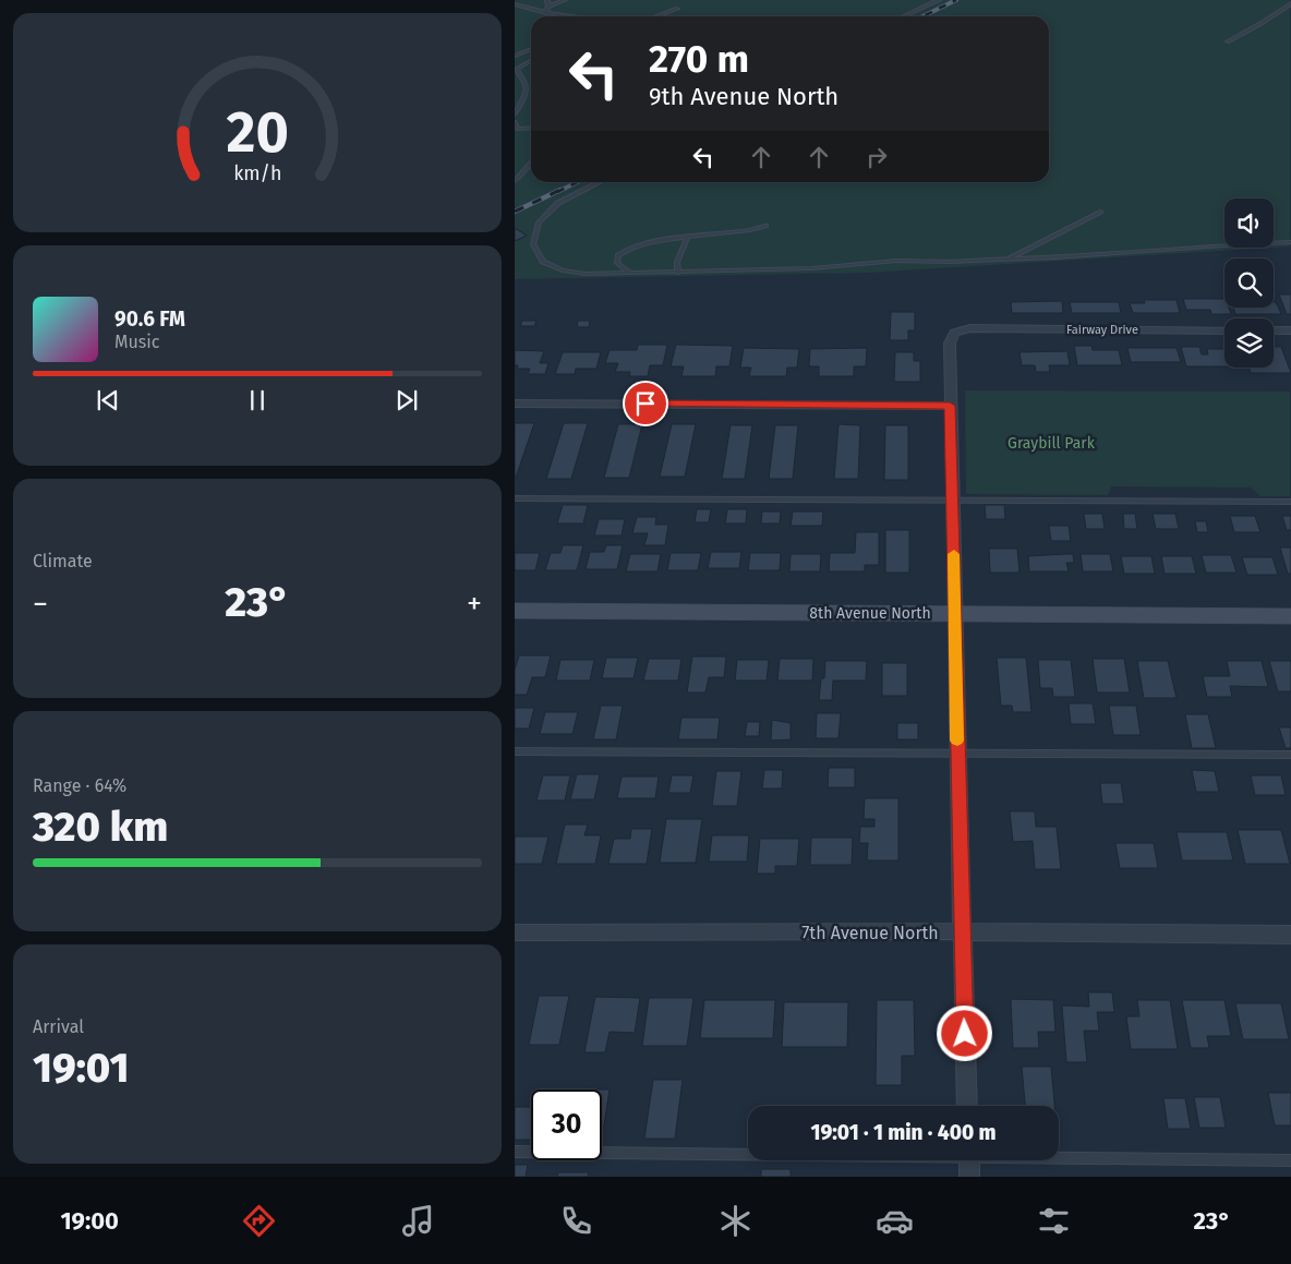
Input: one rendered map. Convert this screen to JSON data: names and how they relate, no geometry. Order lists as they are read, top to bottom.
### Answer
{
  "streets": {
    "street": ["Fairway Drive", "8th Avenue North", "7th Avenue North"]
  },
  "parks": ["Graybill Park"],
  "page": {
    "turn": ["270 m", "9th Avenue North"],
    "song": ["90.6 FM", "Music"],
    "tile": [
      "Climate",
      ["Range · 64%", "320 km"],
      ["Arrival", "19:01"]
    ],
    "heat": ["−", "23°", "+"],
    "limit": "30",
    "trip": "19:01 · 1 min · 400 m",
    "tabs": ["19:00", "23°"],
    "gauge": ["20", "km/h"]
  }
}
